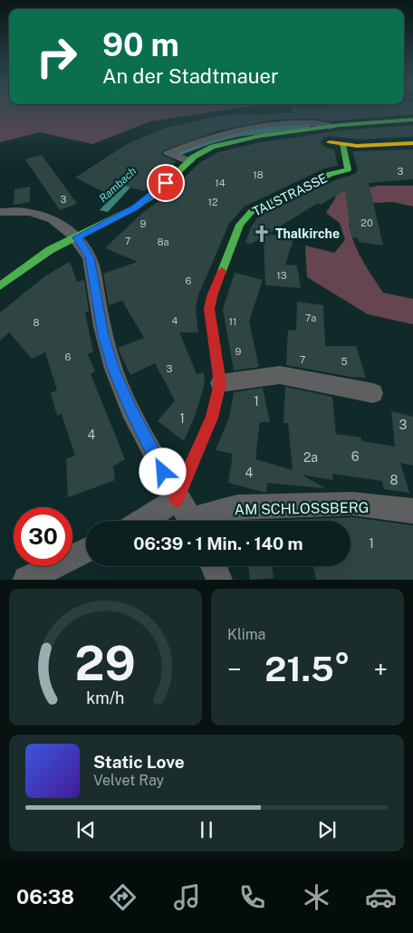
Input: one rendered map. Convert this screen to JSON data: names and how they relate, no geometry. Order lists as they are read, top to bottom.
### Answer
{
  "streets": {
    "main road": ["TALSTRASSE"],
    "street": ["AM SCHLOSSBERG"]
  },
  "water": ["Rambach"],
  "places": {
    "church": ["Thalkirche"]
  },
  "house_numbers": [
    "3",
    "18",
    "14",
    "3",
    "12",
    "20",
    "9",
    "7",
    "8a",
    "13",
    "6",
    "7a",
    "4",
    "11",
    "8",
    "9",
    "6",
    "7",
    "5",
    "3",
    "1",
    "1",
    "3",
    "4",
    "6",
    "2a",
    "4",
    "8",
    "1"
  ],
  "page": {
    "turn": ["90 m", "An der Stadtmauer"],
    "limit": "30",
    "trip": "06:39 · 1 Min. · 140 m",
    "tile": "Klima",
    "heat": ["−", "21.5°", "+"],
    "song": ["Static Love", "Velvet Ray"],
    "tabs": "06:38",
    "gauge": ["29", "km/h"]
  }
}
